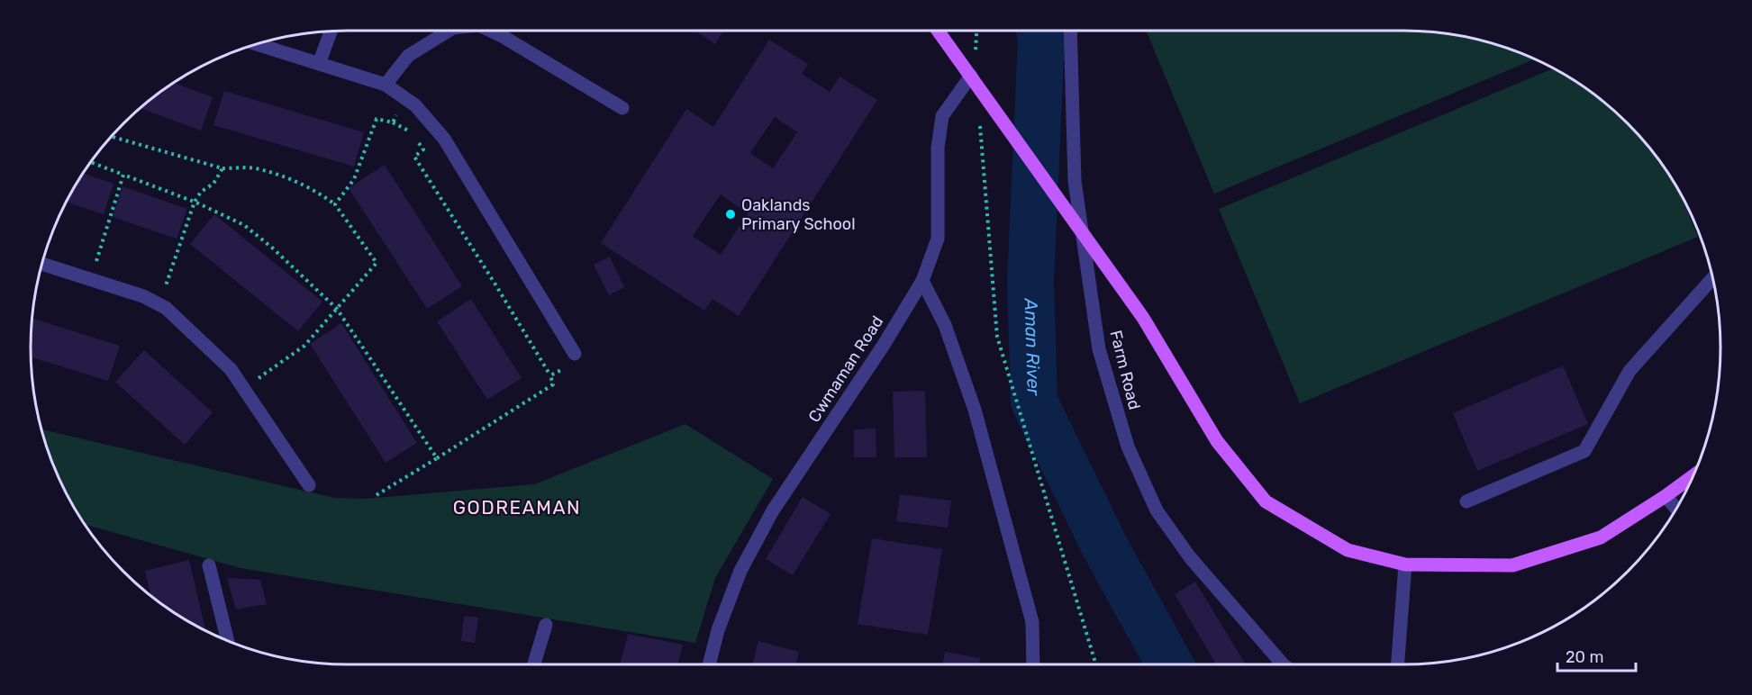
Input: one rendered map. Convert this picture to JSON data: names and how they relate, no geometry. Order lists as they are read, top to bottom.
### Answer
{
  "streets": {
    "street": ["Cwmaman Road", "Farm Road"]
  },
  "districts": ["GODREAMAN"],
  "water": ["Aman River"],
  "places": ["Oaklands Primary School"],
  "scale_bar": "20 m"
}
